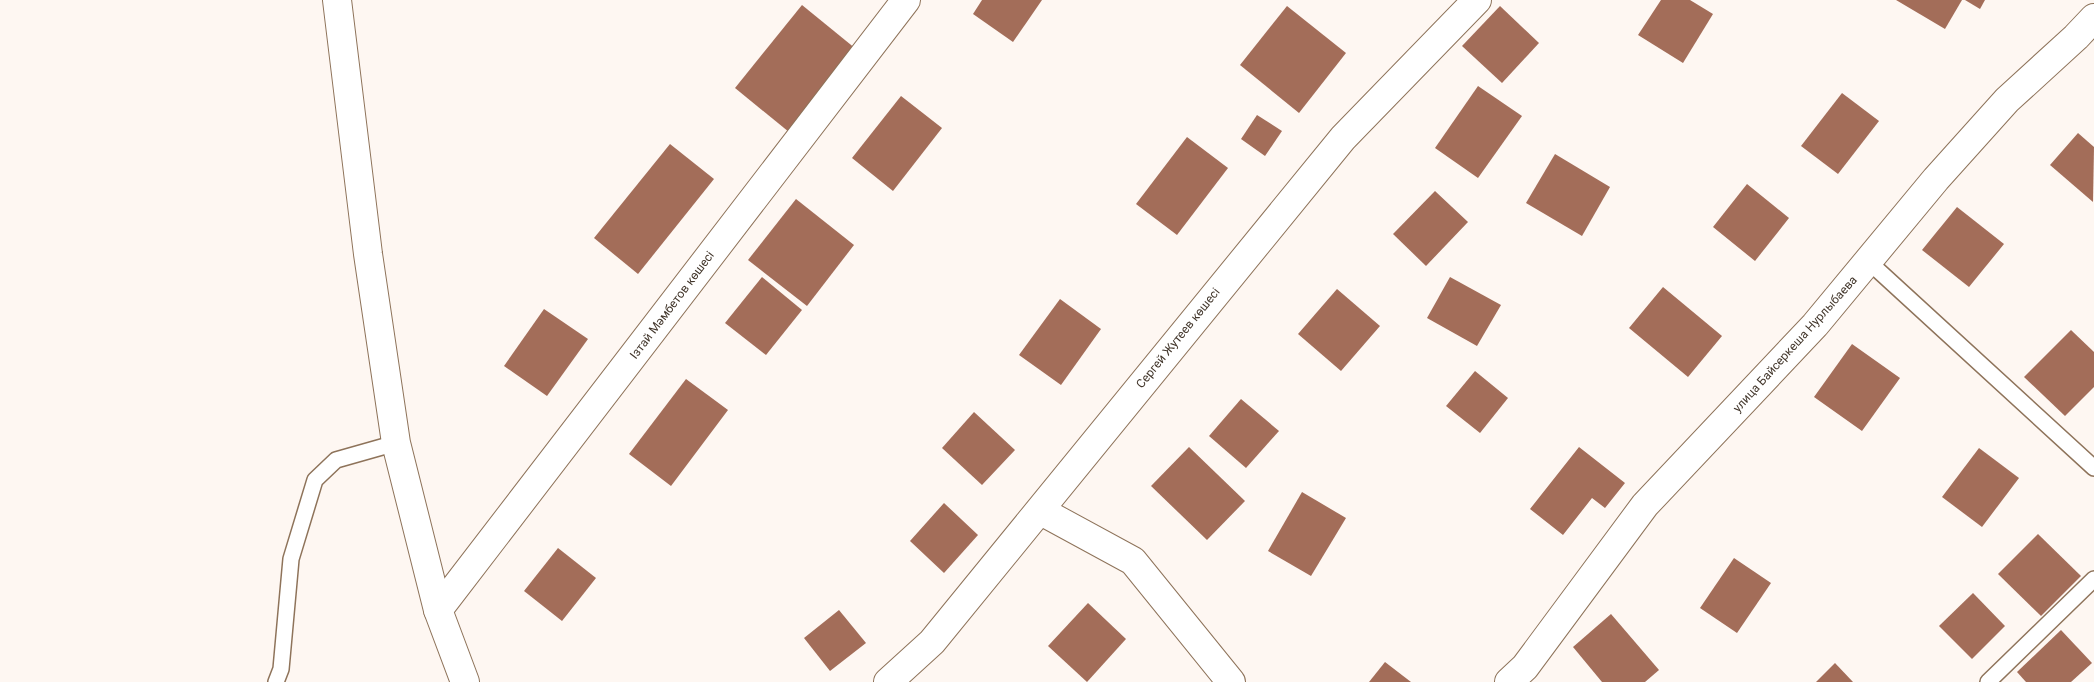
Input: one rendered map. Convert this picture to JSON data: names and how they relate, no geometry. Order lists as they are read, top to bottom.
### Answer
{
  "streets": {
    "street": ["Ізтай Мәмбетов көшесі", "Сергей Жутеев көшесі", "улица Байсеркеша Нурлыбаева"]
  }
}
